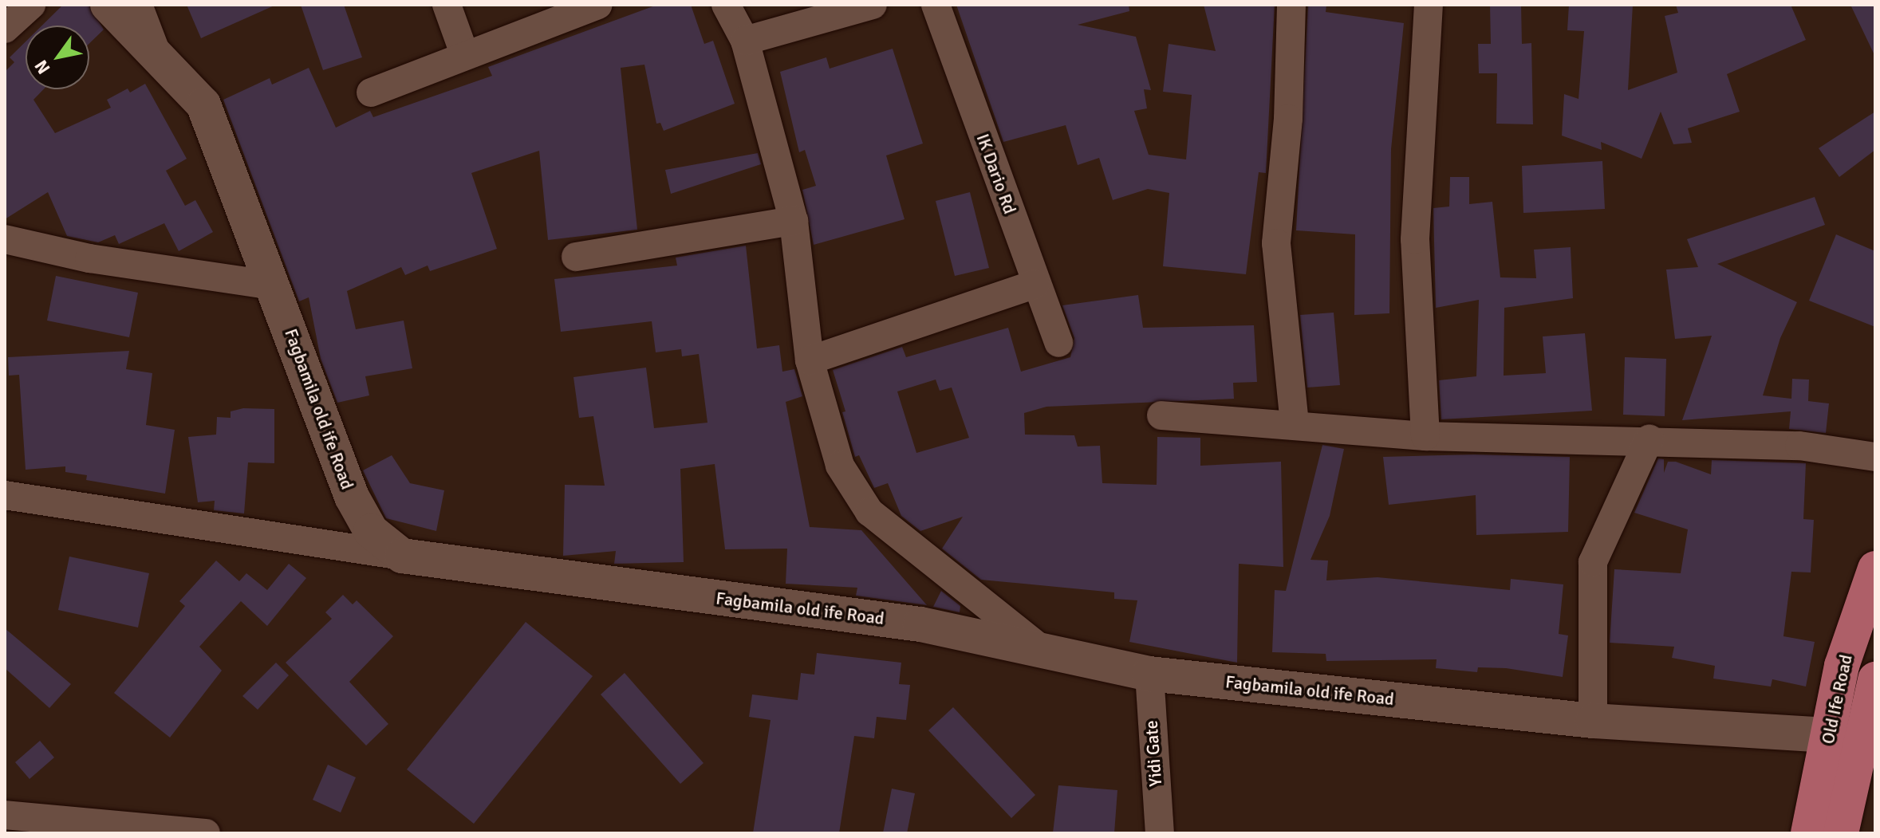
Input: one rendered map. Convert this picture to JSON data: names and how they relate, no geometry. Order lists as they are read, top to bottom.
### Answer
{
  "streets": {
    "main road": ["Old Ife Road"],
    "street": ["IK Dario Rd", "Fagbamila old ife Road", "Yidi Gate"]
  },
  "crossings": [
    ["Fagbamila old ife Road", "Old Ife Road"],
    ["Fagbamila old ife Road", "Yidi Gate"]
  ],
  "north": "bottom left"
}
